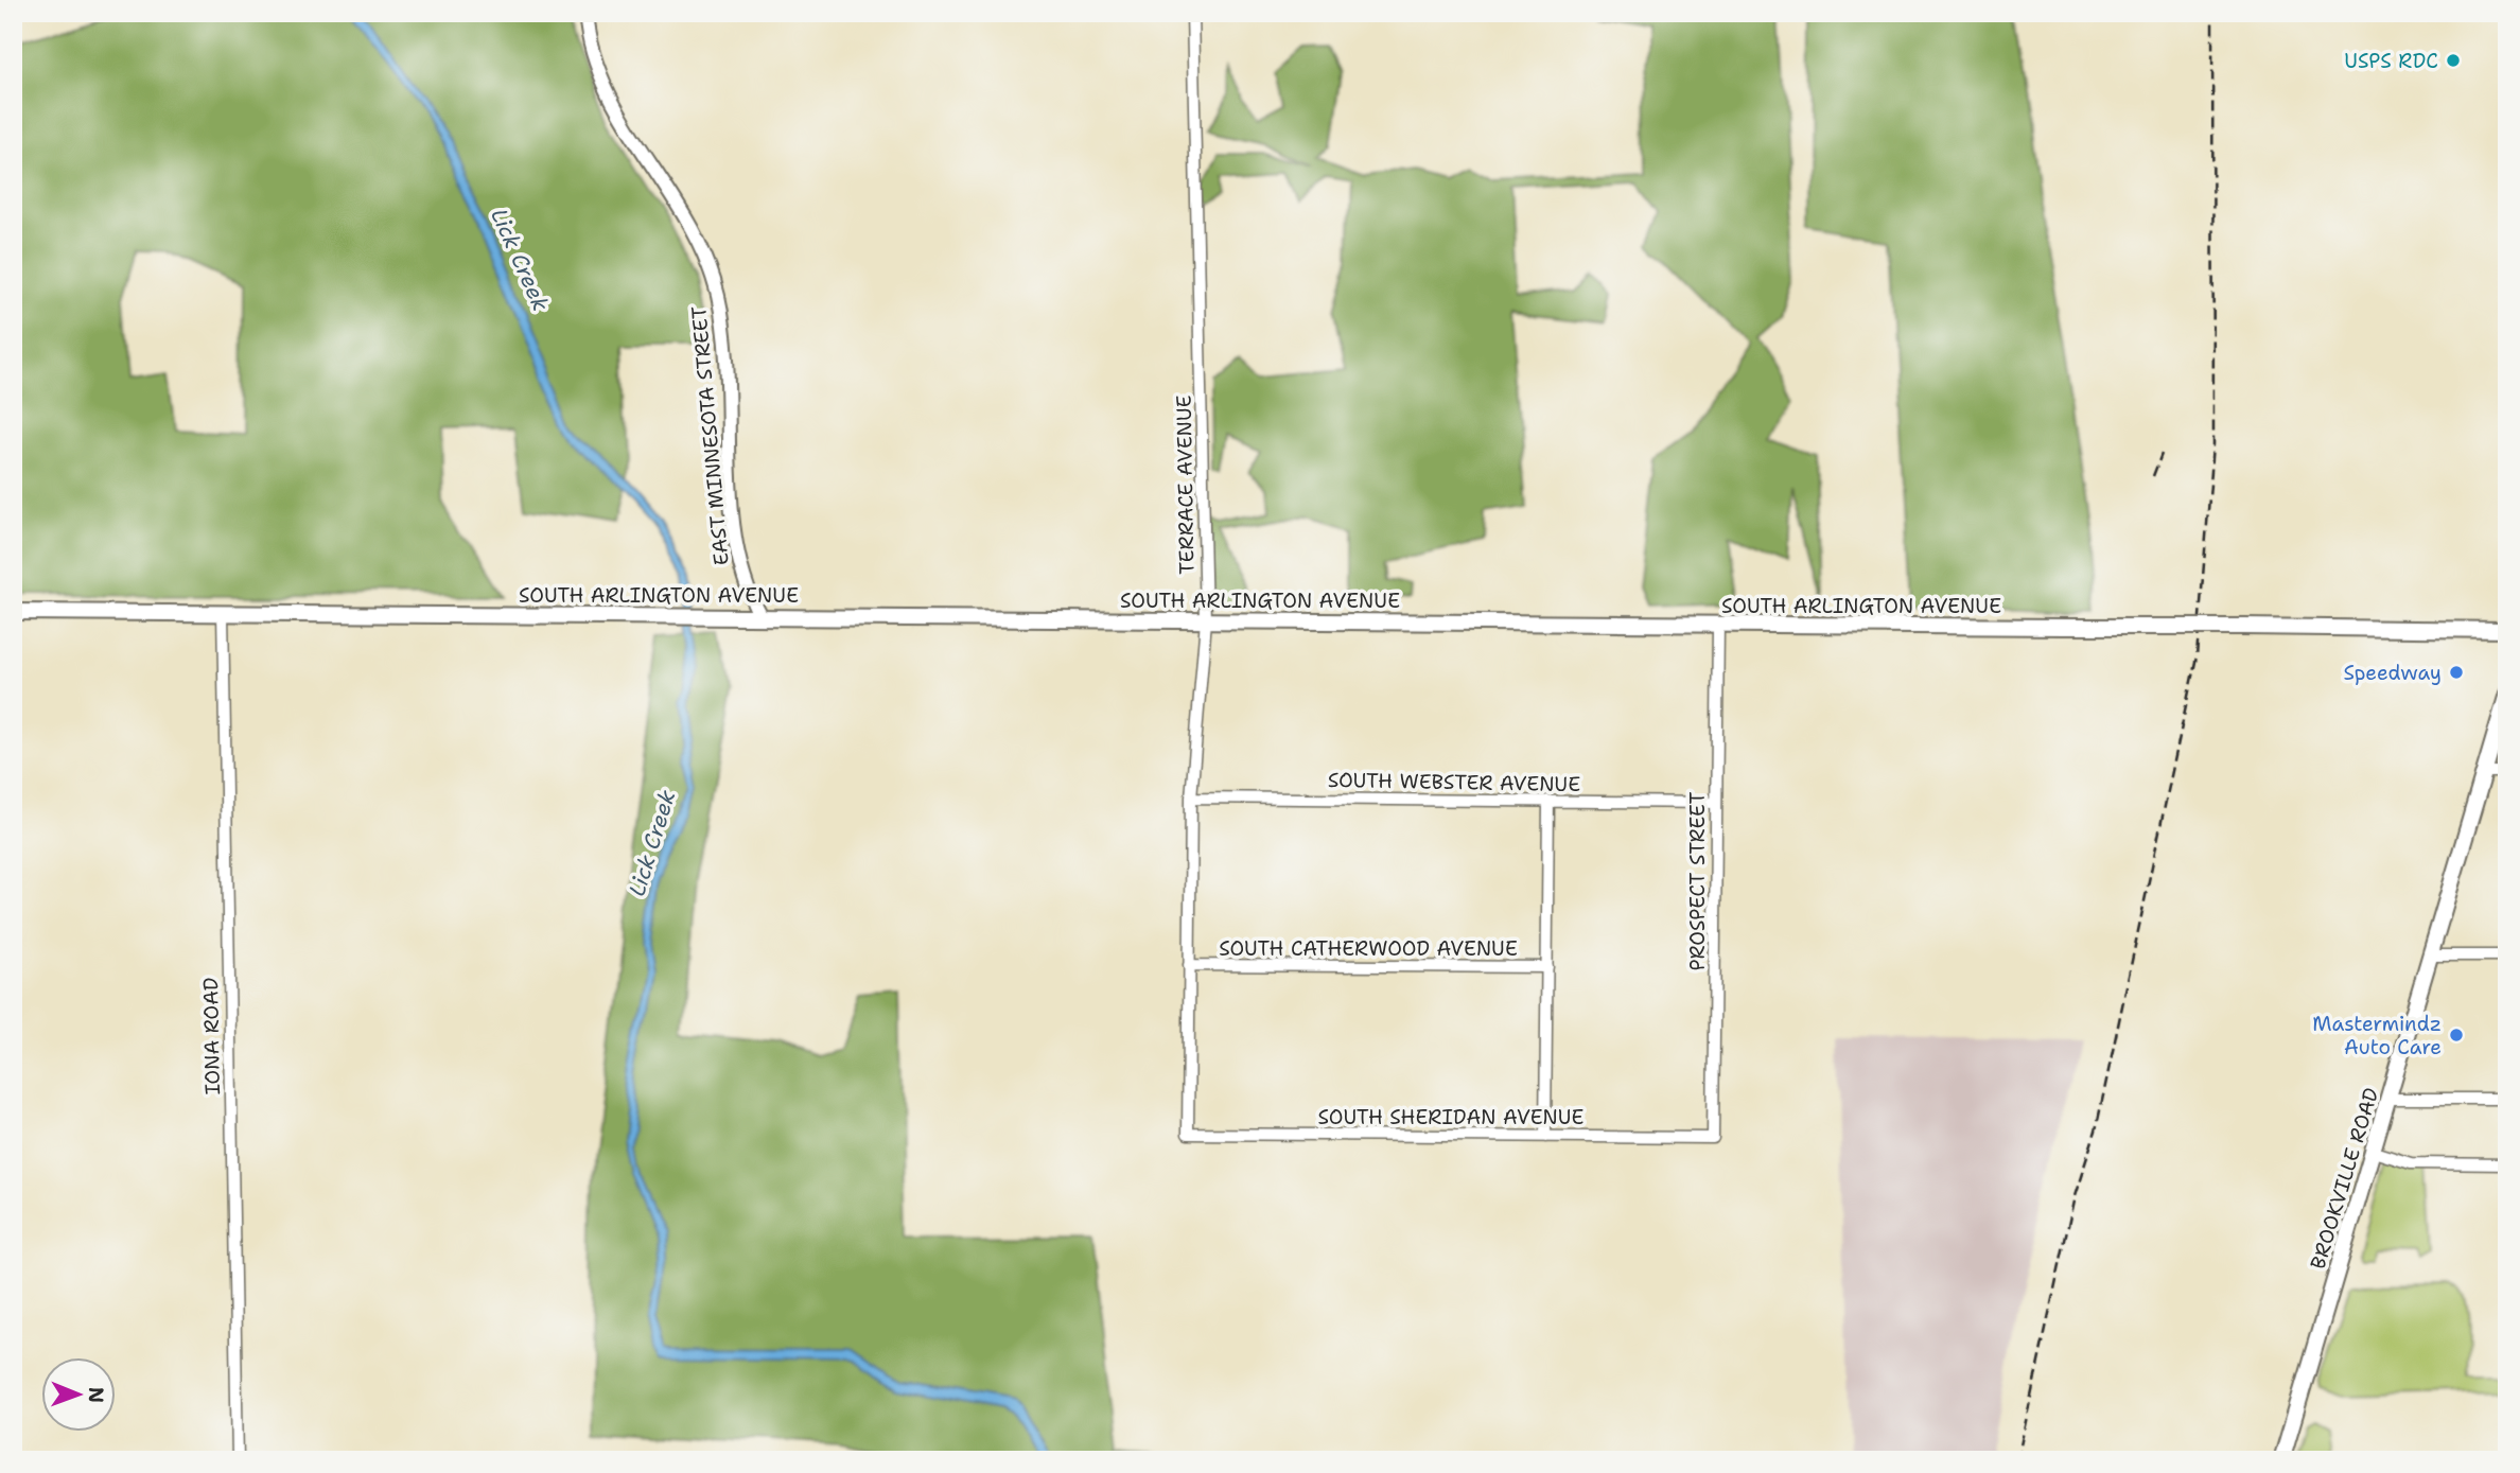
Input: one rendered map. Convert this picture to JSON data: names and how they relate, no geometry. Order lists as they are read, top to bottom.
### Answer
{
  "streets": {
    "main road": ["SOUTH ARLINGTON AVENUE", "BROOKVILLE ROAD"],
    "street": [
      "EAST MINNESOTA STREET",
      "TERRACE AVENUE",
      "SOUTH WEBSTER AVENUE",
      "PROSPECT STREET",
      "SOUTH CATHERWOOD AVENUE",
      "IONA ROAD",
      "SOUTH SHERIDAN AVENUE"
    ]
  },
  "crossings": [
    ["EAST MINNESOTA STREET", "SOUTH ARLINGTON AVENUE"],
    ["TERRACE AVENUE", "SOUTH ARLINGTON AVENUE"],
    ["TERRACE AVENUE", "SOUTH WEBSTER AVENUE"],
    ["TERRACE AVENUE", "SOUTH CATHERWOOD AVENUE"],
    ["TERRACE AVENUE", "SOUTH SHERIDAN AVENUE"],
    ["SOUTH ARLINGTON AVENUE", "PROSPECT STREET"],
    ["SOUTH ARLINGTON AVENUE", "IONA ROAD"],
    ["SOUTH WEBSTER AVENUE", "PROSPECT STREET"],
    ["PROSPECT STREET", "SOUTH SHERIDAN AVENUE"]
  ],
  "water": ["Lick Creek"],
  "places": ["USPS RDC", "Speedway", "Mastermindz Auto Care"],
  "north": "right"
}
